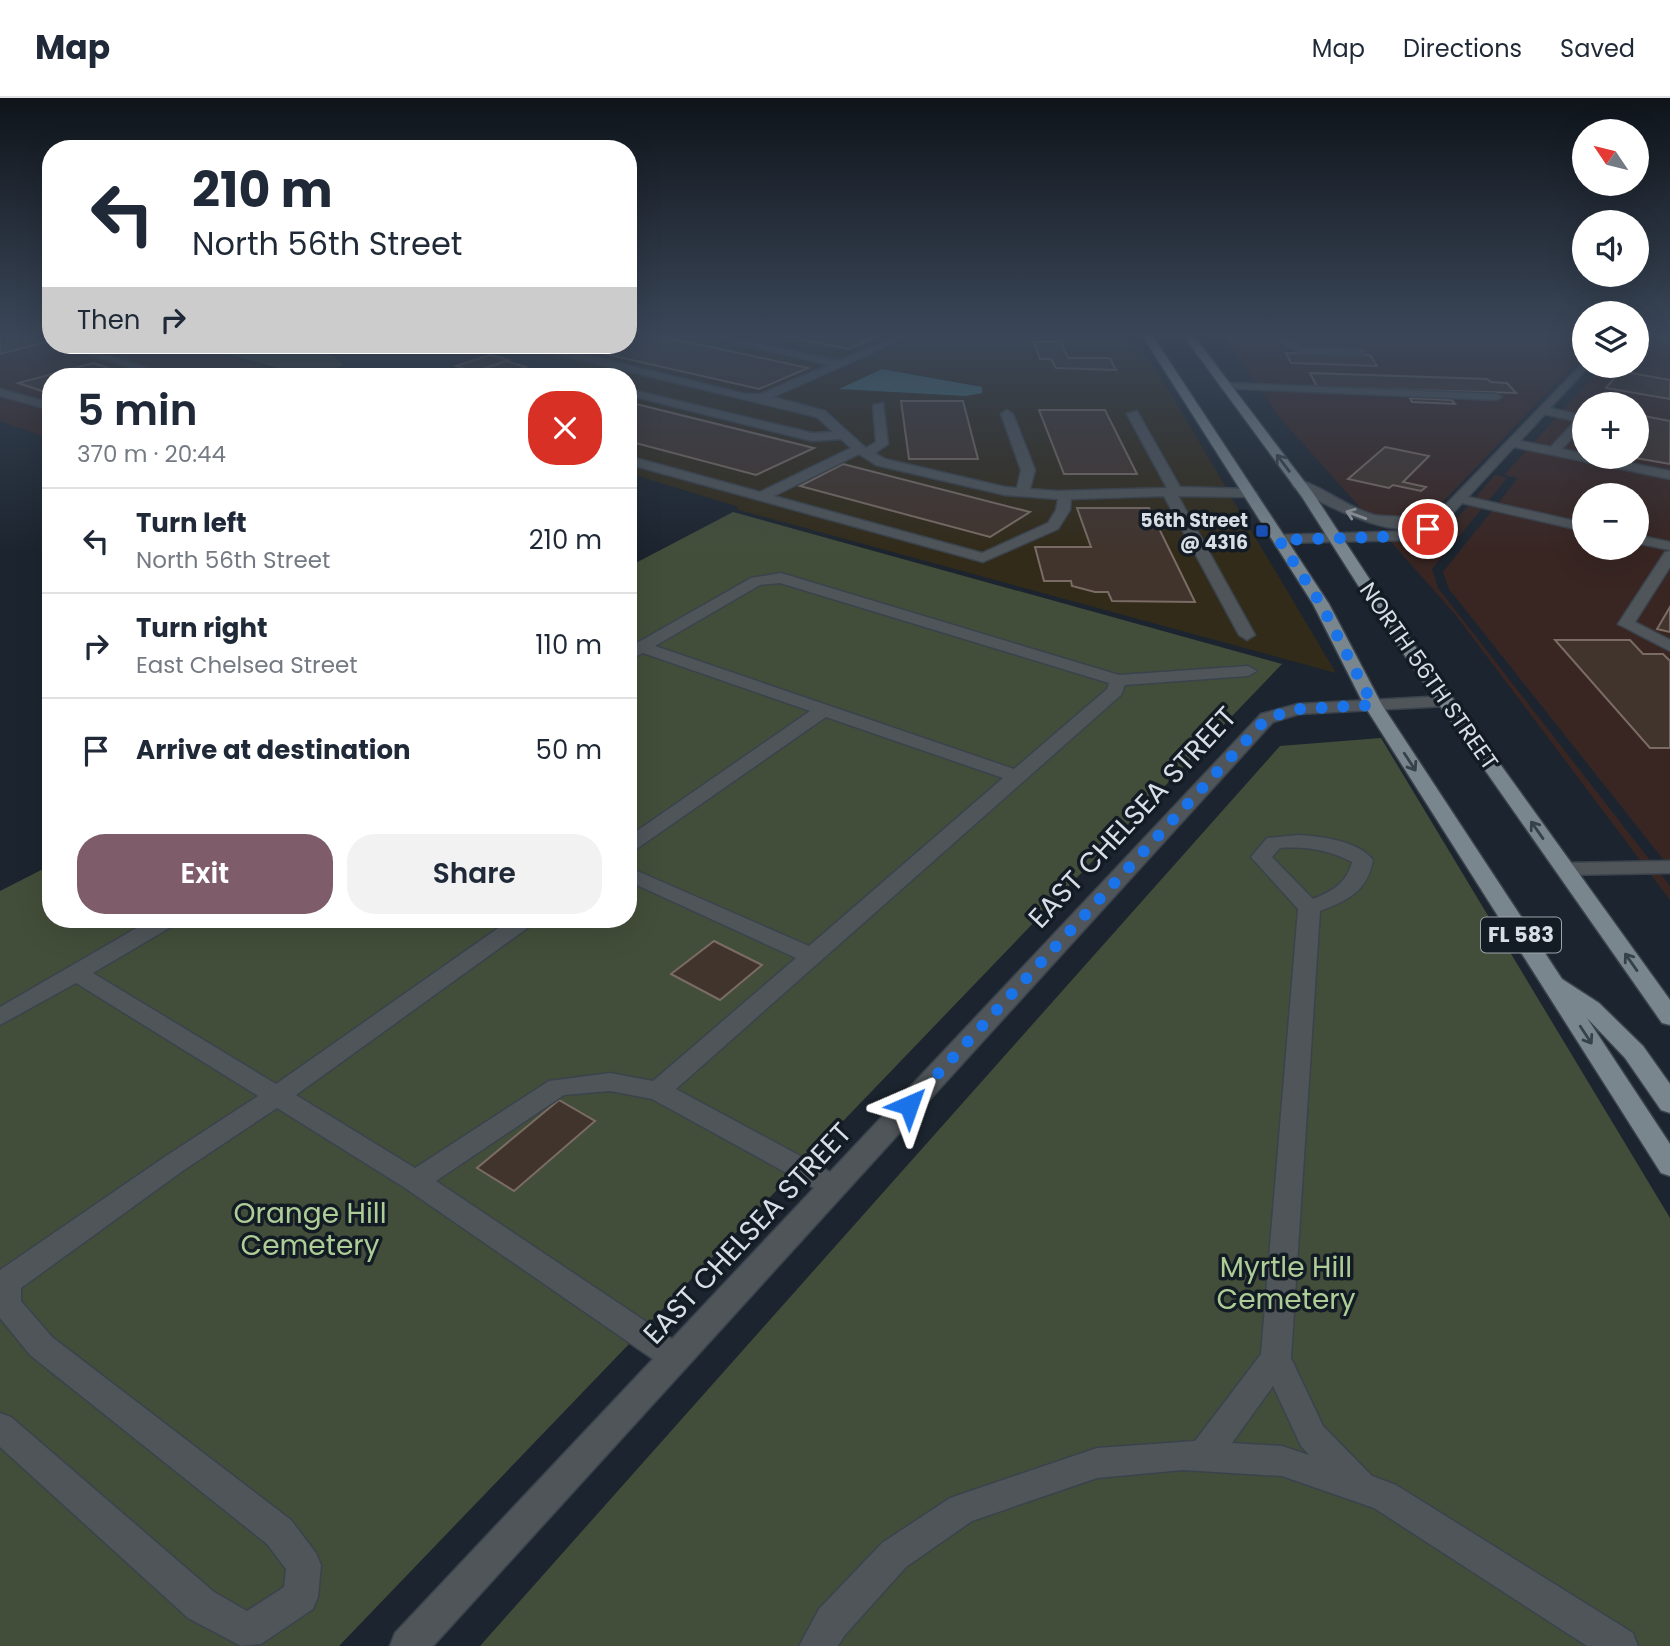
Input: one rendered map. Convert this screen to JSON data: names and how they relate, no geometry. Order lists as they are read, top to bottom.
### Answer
{
  "streets": {
    "main road": ["NORTH 56TH STREET", "FL 583"],
    "street": ["EAST CHELSEA STREET"]
  },
  "crossings": [
    ["NORTH 56TH STREET", "EAST CHELSEA STREET"],
    ["EAST CHELSEA STREET", "FL 583"]
  ],
  "parks": ["Orange Hill Cemetery", "Myrtle Hill Cemetery"],
  "places": {
    "transit": ["56th Street @ 4316"]
  },
  "north": "top left",
  "page": {
    "header": "Map",
    "nav": ["Map", "Directions", "Saved"],
    "map_buttons": ["+", "−"],
    "turn": ["210 m", "North 56th Street"],
    "then": "Then",
    "heading": ["5 min", "370 m · 20:44"],
    "list": [
      {
        "name": "Turn left",
        "note": "North 56th Street",
        "value": "210 m"
      },
      {
        "name": "Turn right",
        "note": "East Chelsea Street",
        "value": "110 m"
      },
      {
        "name": "Arrive at destination",
        "value": "50 m"
      }
    ],
    "buttons": ["Exit", "Share"]
  }
}
